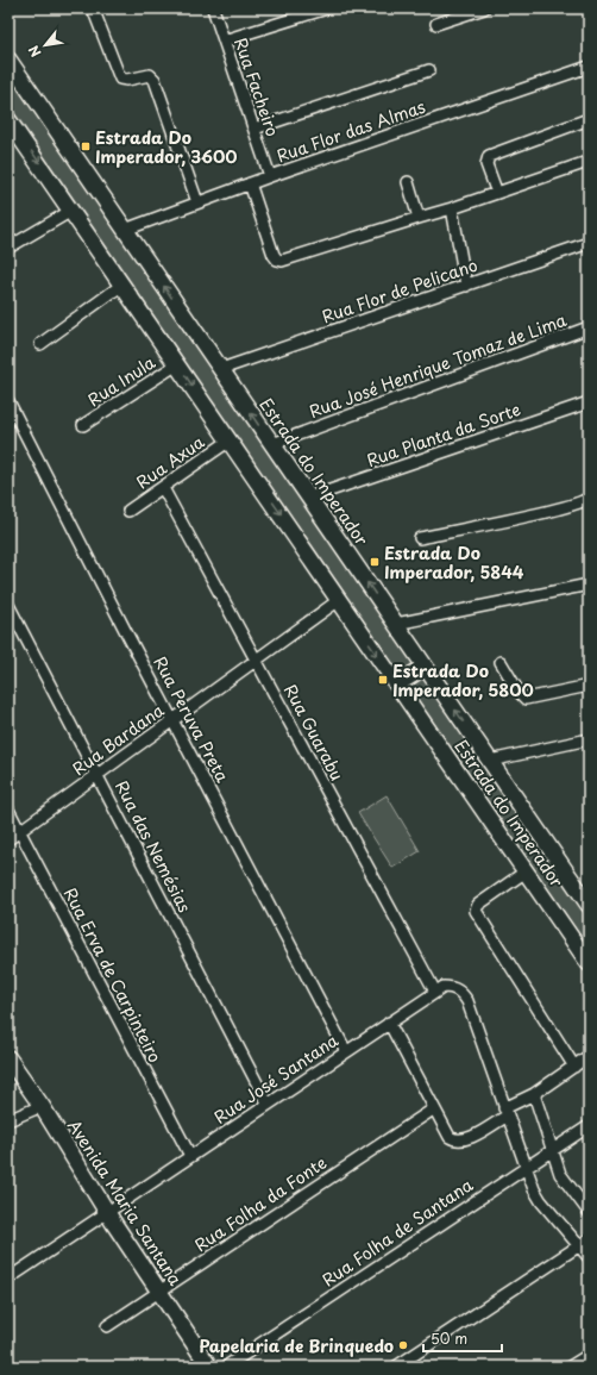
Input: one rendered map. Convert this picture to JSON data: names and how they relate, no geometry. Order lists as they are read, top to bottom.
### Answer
{
  "streets": {
    "main road": ["Estrada do Imperador", "Avenida Maria Santana"],
    "street": [
      "Rua Facheiro",
      "Rua Flor das Almas",
      "Rua Flor de Pelicano",
      "Rua José Henrique Tomaz de Lima",
      "Rua Inula",
      "Rua Planta da Sorte",
      "Rua Axua",
      "Rua Peruva Preta",
      "Rua Guarabu",
      "Rua Bardana",
      "Rua das Nemésias",
      "Rua Erva de Carpinteiro",
      "Rua José Santana",
      "Rua Folha da Fonte",
      "Rua Folha de Santana"
    ]
  },
  "crossings": [
    ["Rua Facheiro", "Rua Flor das Almas"],
    ["Rua Flor das Almas", "Estrada do Imperador"],
    ["Rua Flor de Pelicano", "Estrada do Imperador"],
    ["Rua José Henrique Tomaz de Lima", "Estrada do Imperador"],
    ["Rua Inula", "Estrada do Imperador"],
    ["Rua Planta da Sorte", "Estrada do Imperador"],
    ["Rua Axua", "Estrada do Imperador"],
    ["Rua Axua", "Rua Guarabu"],
    ["Estrada do Imperador", "Rua Bardana"],
    ["Rua Peruva Preta", "Rua Bardana"],
    ["Rua Peruva Preta", "Rua José Santana"],
    ["Rua Guarabu", "Rua Bardana"],
    ["Rua Guarabu", "Rua José Santana"],
    ["Rua Bardana", "Rua das Nemésias"],
    ["Rua Bardana", "Rua Erva de Carpinteiro"],
    ["Rua das Nemésias", "Rua José Santana"],
    ["Rua Erva de Carpinteiro", "Rua José Santana"],
    ["Rua José Santana", "Avenida Maria Santana"],
    ["Rua José Santana", "Rua Folha de Santana"],
    ["Avenida Maria Santana", "Rua Folha da Fonte"]
  ],
  "places": {
    "transit": ["Estrada Do Imperador, 3600", "Estrada Do Imperador, 5844", "Estrada Do Imperador, 5800"],
    "other": ["Papelaria de Brinquedo"]
  },
  "scale_bar": "50 m",
  "north": "bottom left"
}
